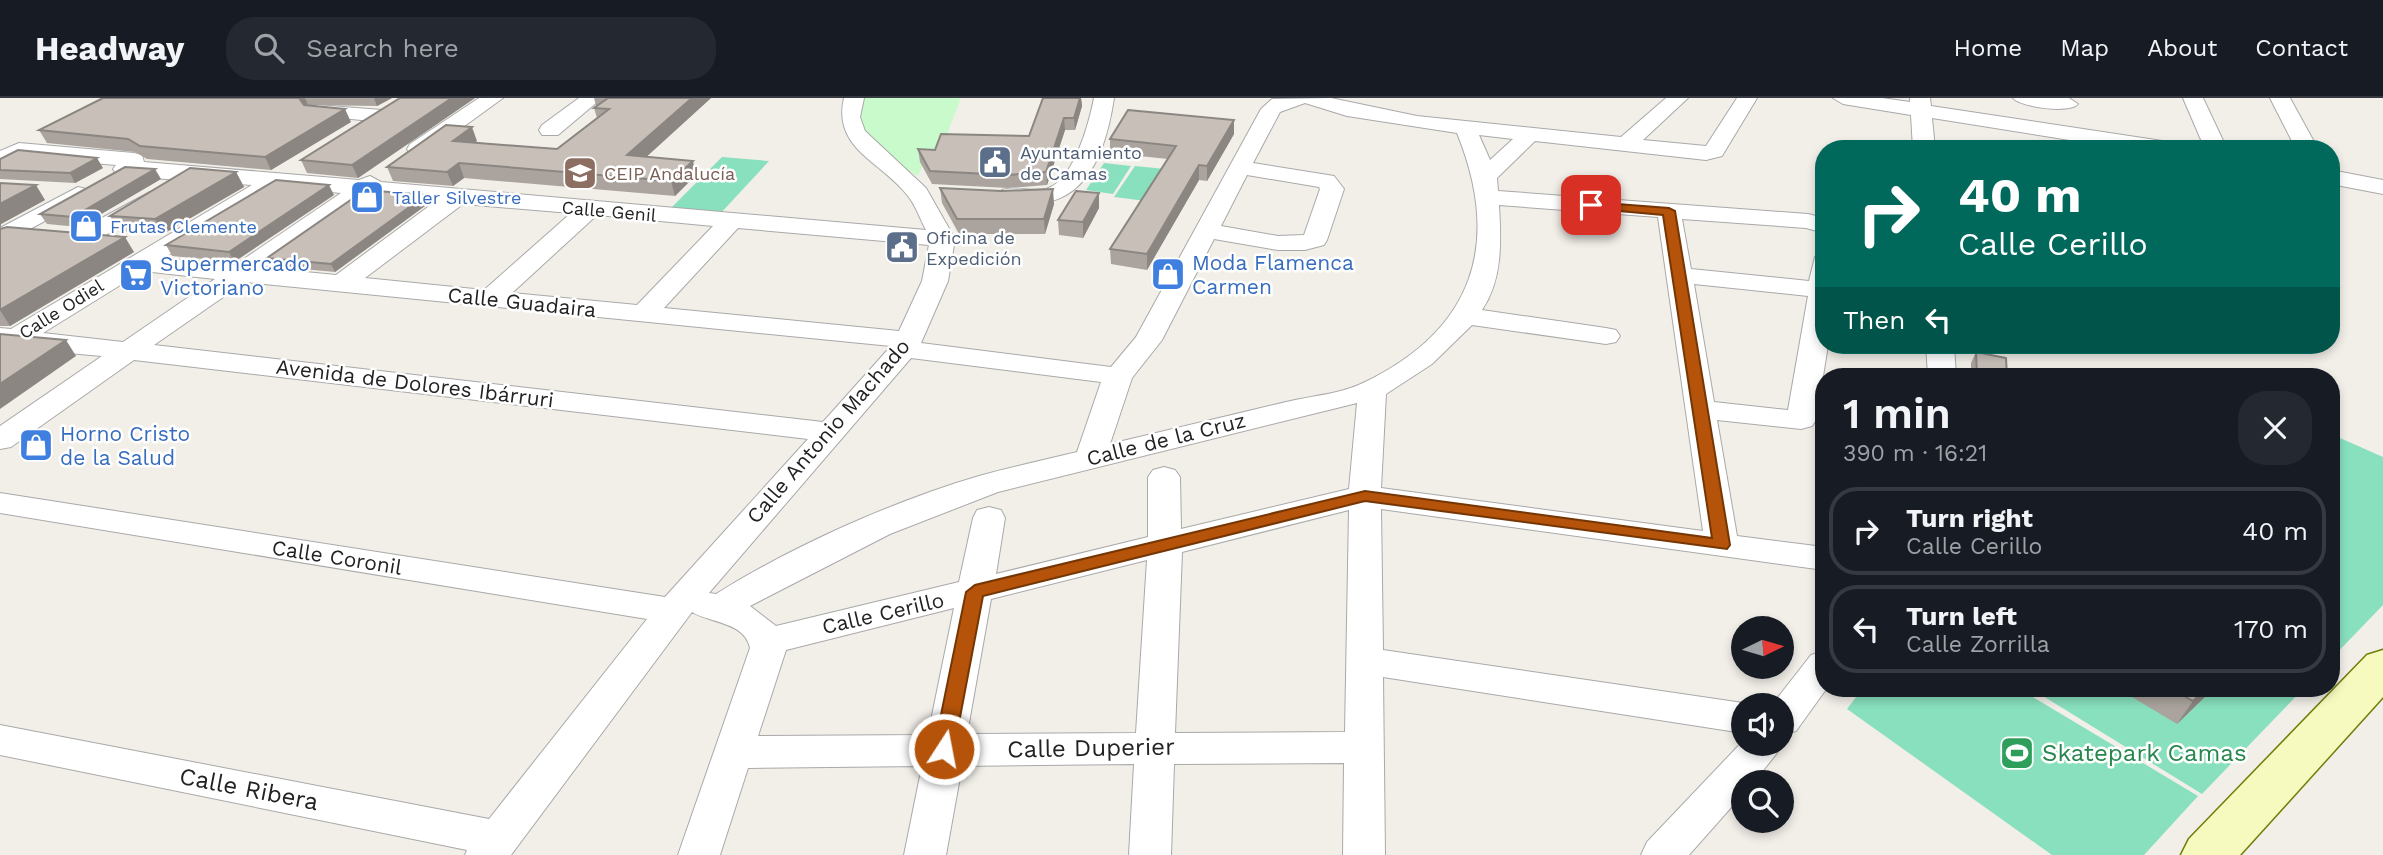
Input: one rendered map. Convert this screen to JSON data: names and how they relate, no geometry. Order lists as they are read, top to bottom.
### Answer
{
  "streets": {
    "street": [
      "Calle Genil",
      "Calle Guadaira",
      "Calle Odiel",
      "Avenida de Dolores Ibárruri",
      "Calle Antonio Machado",
      "Calle de la Cruz",
      "Calle Coronil",
      "Calle Cerillo",
      "Calle Duperier",
      "Calle Ribera"
    ]
  },
  "crossings": [
    ["Calle Genil", "Calle Odiel"],
    ["Calle Genil", "Calle Antonio Machado"],
    ["Calle Guadaira", "Calle Odiel"],
    ["Calle Guadaira", "Calle Antonio Machado"],
    ["Calle Odiel", "Avenida de Dolores Ibárruri"],
    ["Avenida de Dolores Ibárruri", "Calle Antonio Machado"],
    ["Calle Antonio Machado", "Calle Coronil"],
    ["Calle Antonio Machado", "Calle Ribera"],
    ["Calle de la Cruz", "Calle Coronil"]
  ],
  "places": {
    "public building": ["Ayuntamiento de Camas", "Oficina de Expedición"],
    "school or university": ["CEIP Andalucía"],
    "shop": [
      "Taller Silvestre",
      "Frutas Clemente",
      "Moda Flamenca Carmen",
      "Horno Cristo de la Salud"
    ],
    "supermarket": ["Supermercado Victoriano"],
    "sports": ["Skatepark Camas"]
  },
  "north": "right",
  "page": {
    "header": "Headway",
    "search": "Search here",
    "nav": [
      "Home",
      "Map",
      "About",
      "Contact"
    ],
    "turn": ["40 m", "Calle Cerillo"],
    "then": "Then",
    "heading": ["1 min", "390 m · 16:21"],
    "list": [
      {
        "name": "Turn right",
        "note": "Calle Cerillo",
        "value": "40 m"
      },
      {
        "name": "Turn left",
        "note": "Calle Zorrilla",
        "value": "170 m"
      }
    ]
  }
}
